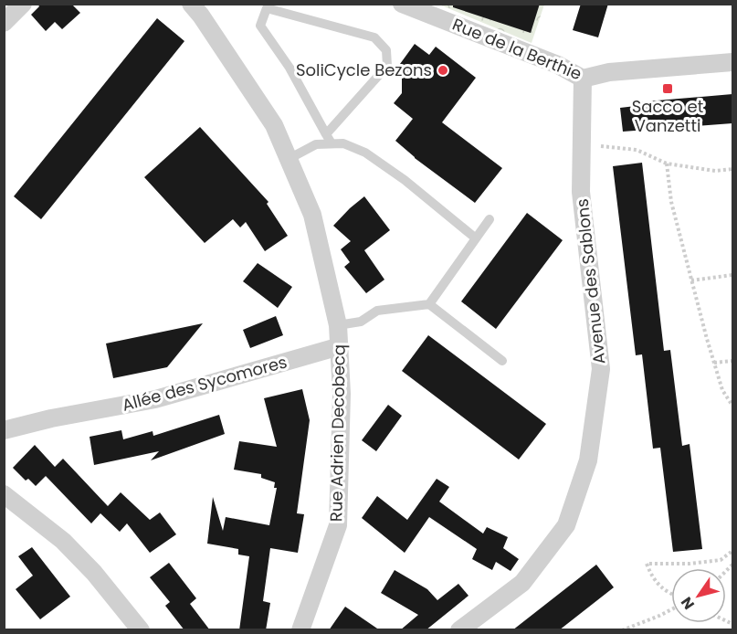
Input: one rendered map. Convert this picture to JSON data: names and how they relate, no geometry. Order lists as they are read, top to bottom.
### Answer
{
  "streets": {
    "street": [
      "Rue de la Berthie",
      "Avenue des Sablons",
      "Allée des Sycomores",
      "Rue Adrien Decobecq"
    ]
  },
  "crossings": [
    ["Rue de la Berthie", "Avenue des Sablons"],
    ["Allée des Sycomores", "Rue Adrien Decobecq"]
  ],
  "places": {
    "other": ["SoliCycle Bezons"],
    "transit": ["Sacco et Vanzetti"]
  },
  "north": "bottom left"
}
